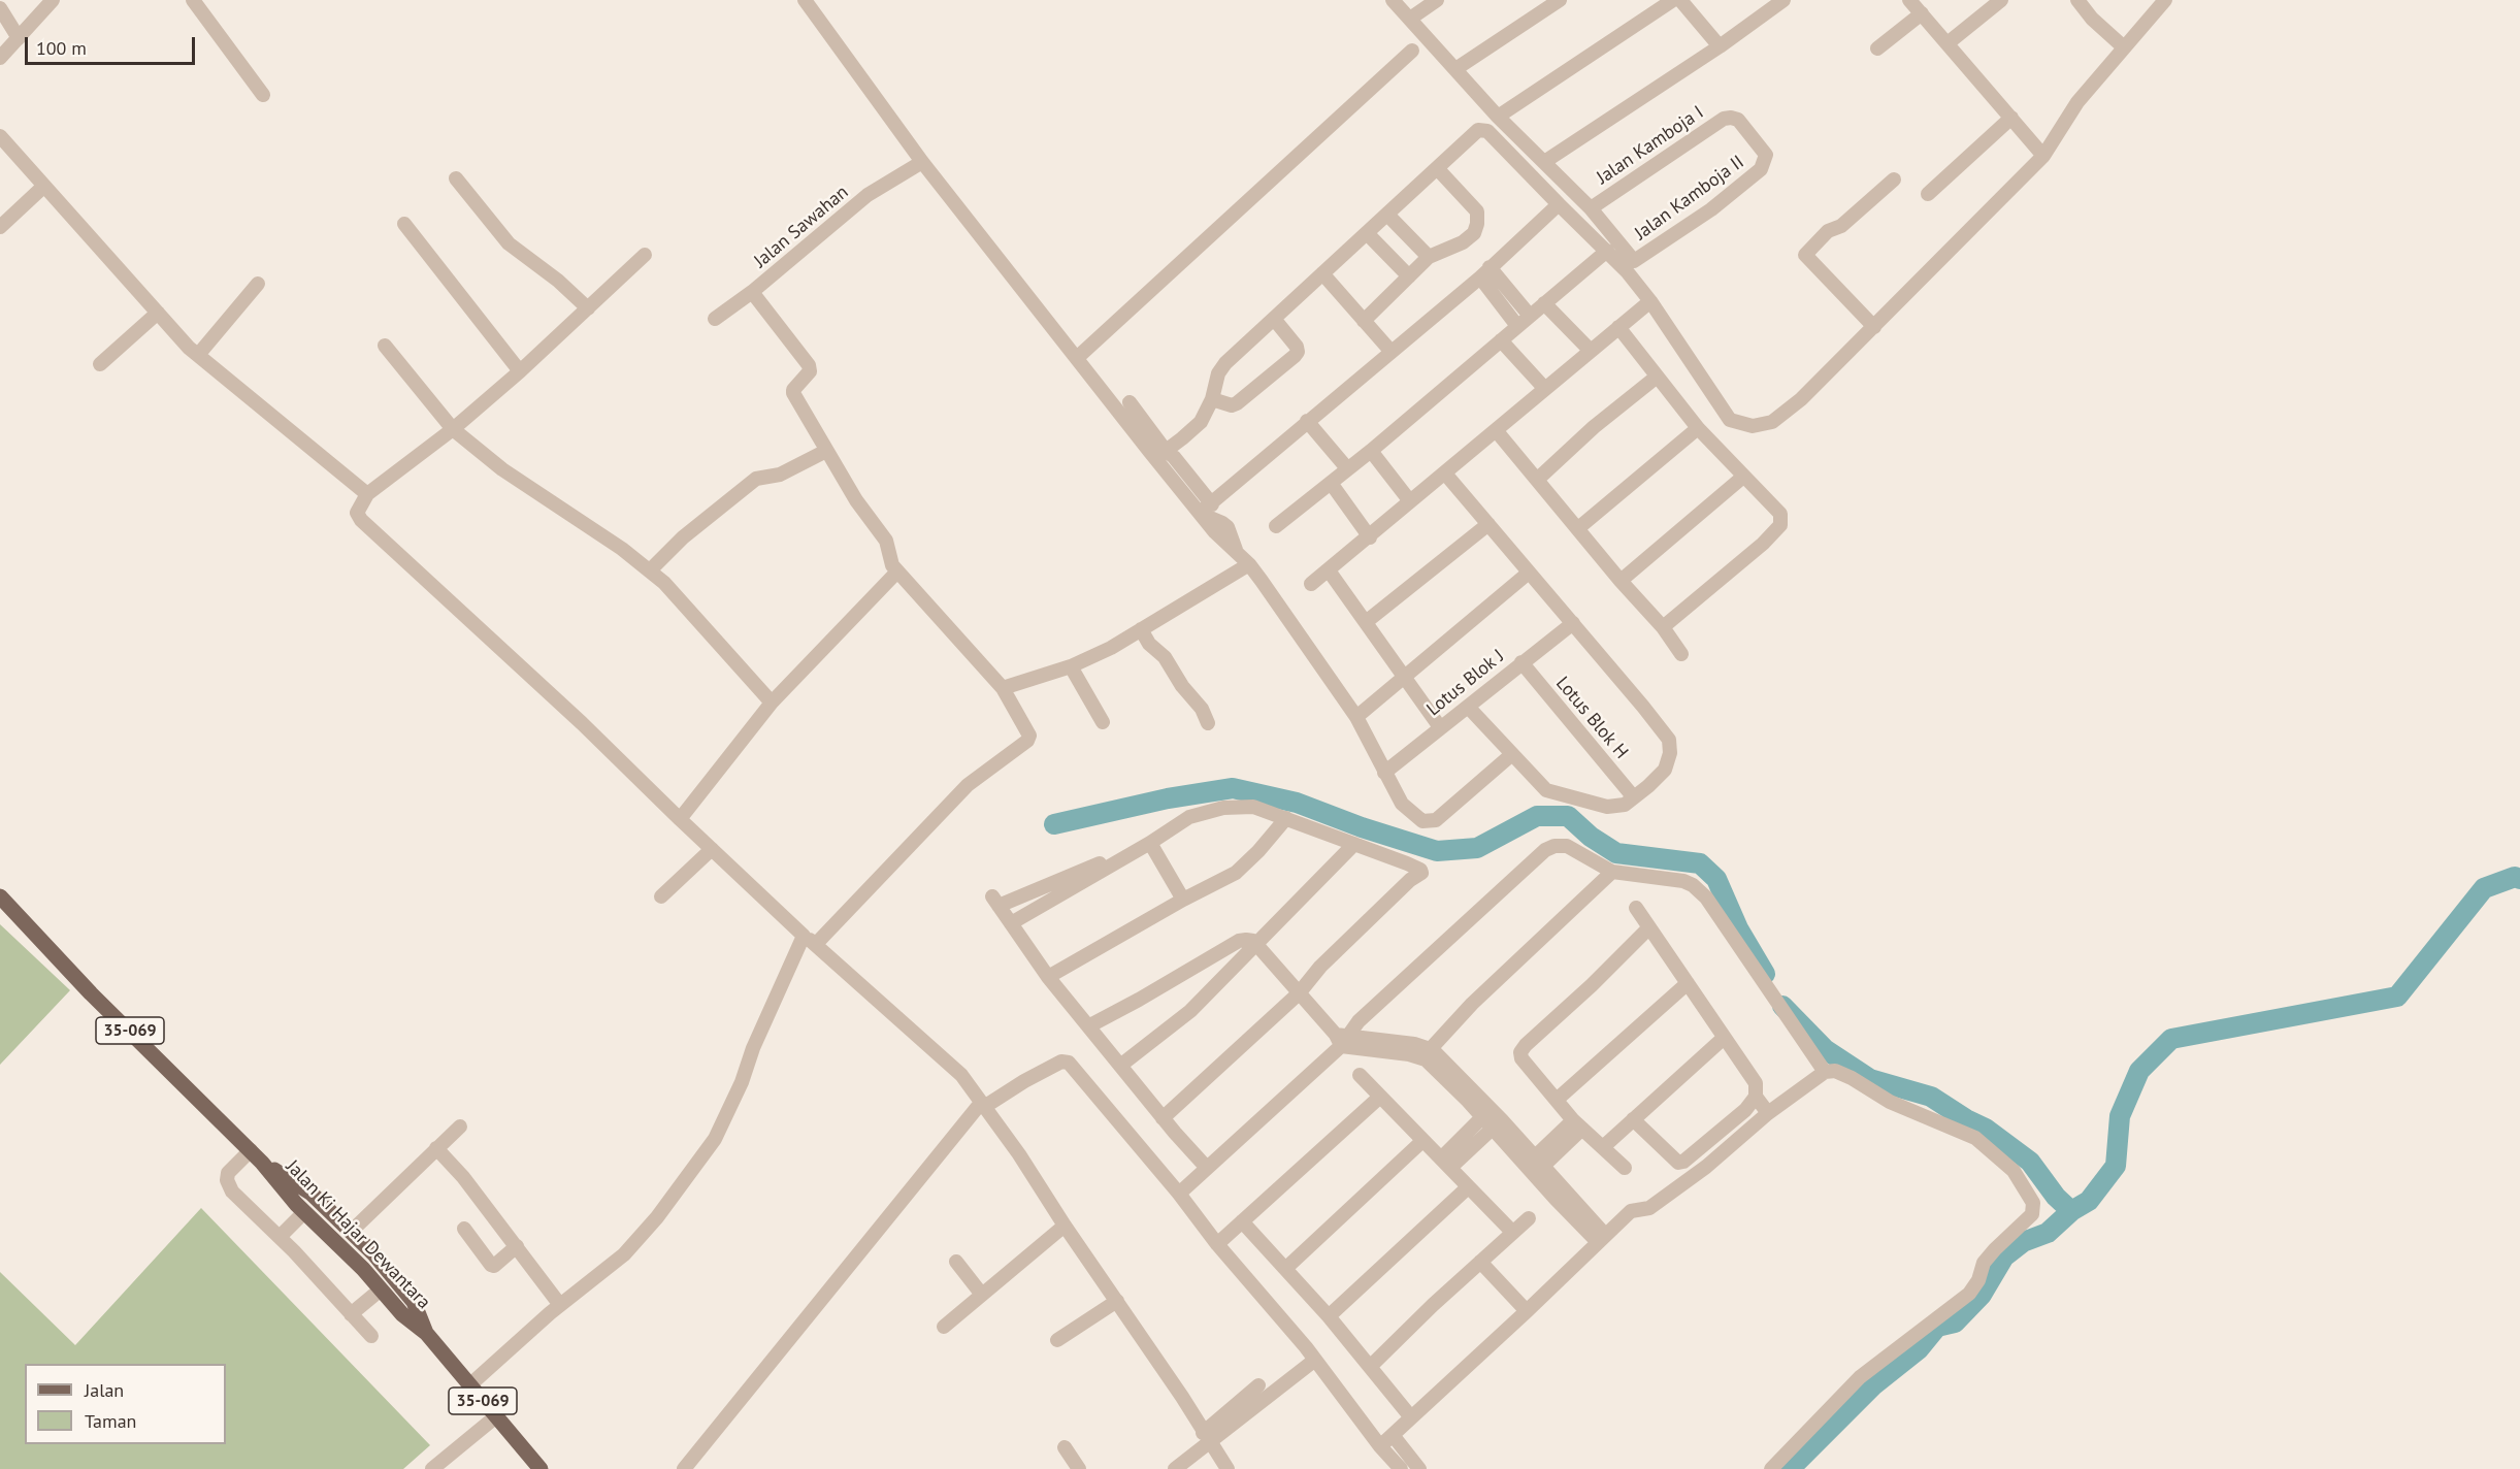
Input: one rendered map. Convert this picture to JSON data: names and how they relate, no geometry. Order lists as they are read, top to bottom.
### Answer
{
  "streets": {
    "main road": ["35-069", "Jalan Ki Hajar Dewantara"],
    "street": [
      "Jalan Kamboja I",
      "Jalan Kamboja II",
      "Jalan Sawahan",
      "Lotus Blok J",
      "Lotus Blok H"
    ]
  },
  "crossings": [
    ["Jalan Kamboja I", "Jalan Kamboja II"],
    ["Lotus Blok J", "Lotus Blok H"]
  ],
  "legend": ["Jalan", "Taman"],
  "scale_bar": "100 m"
}
